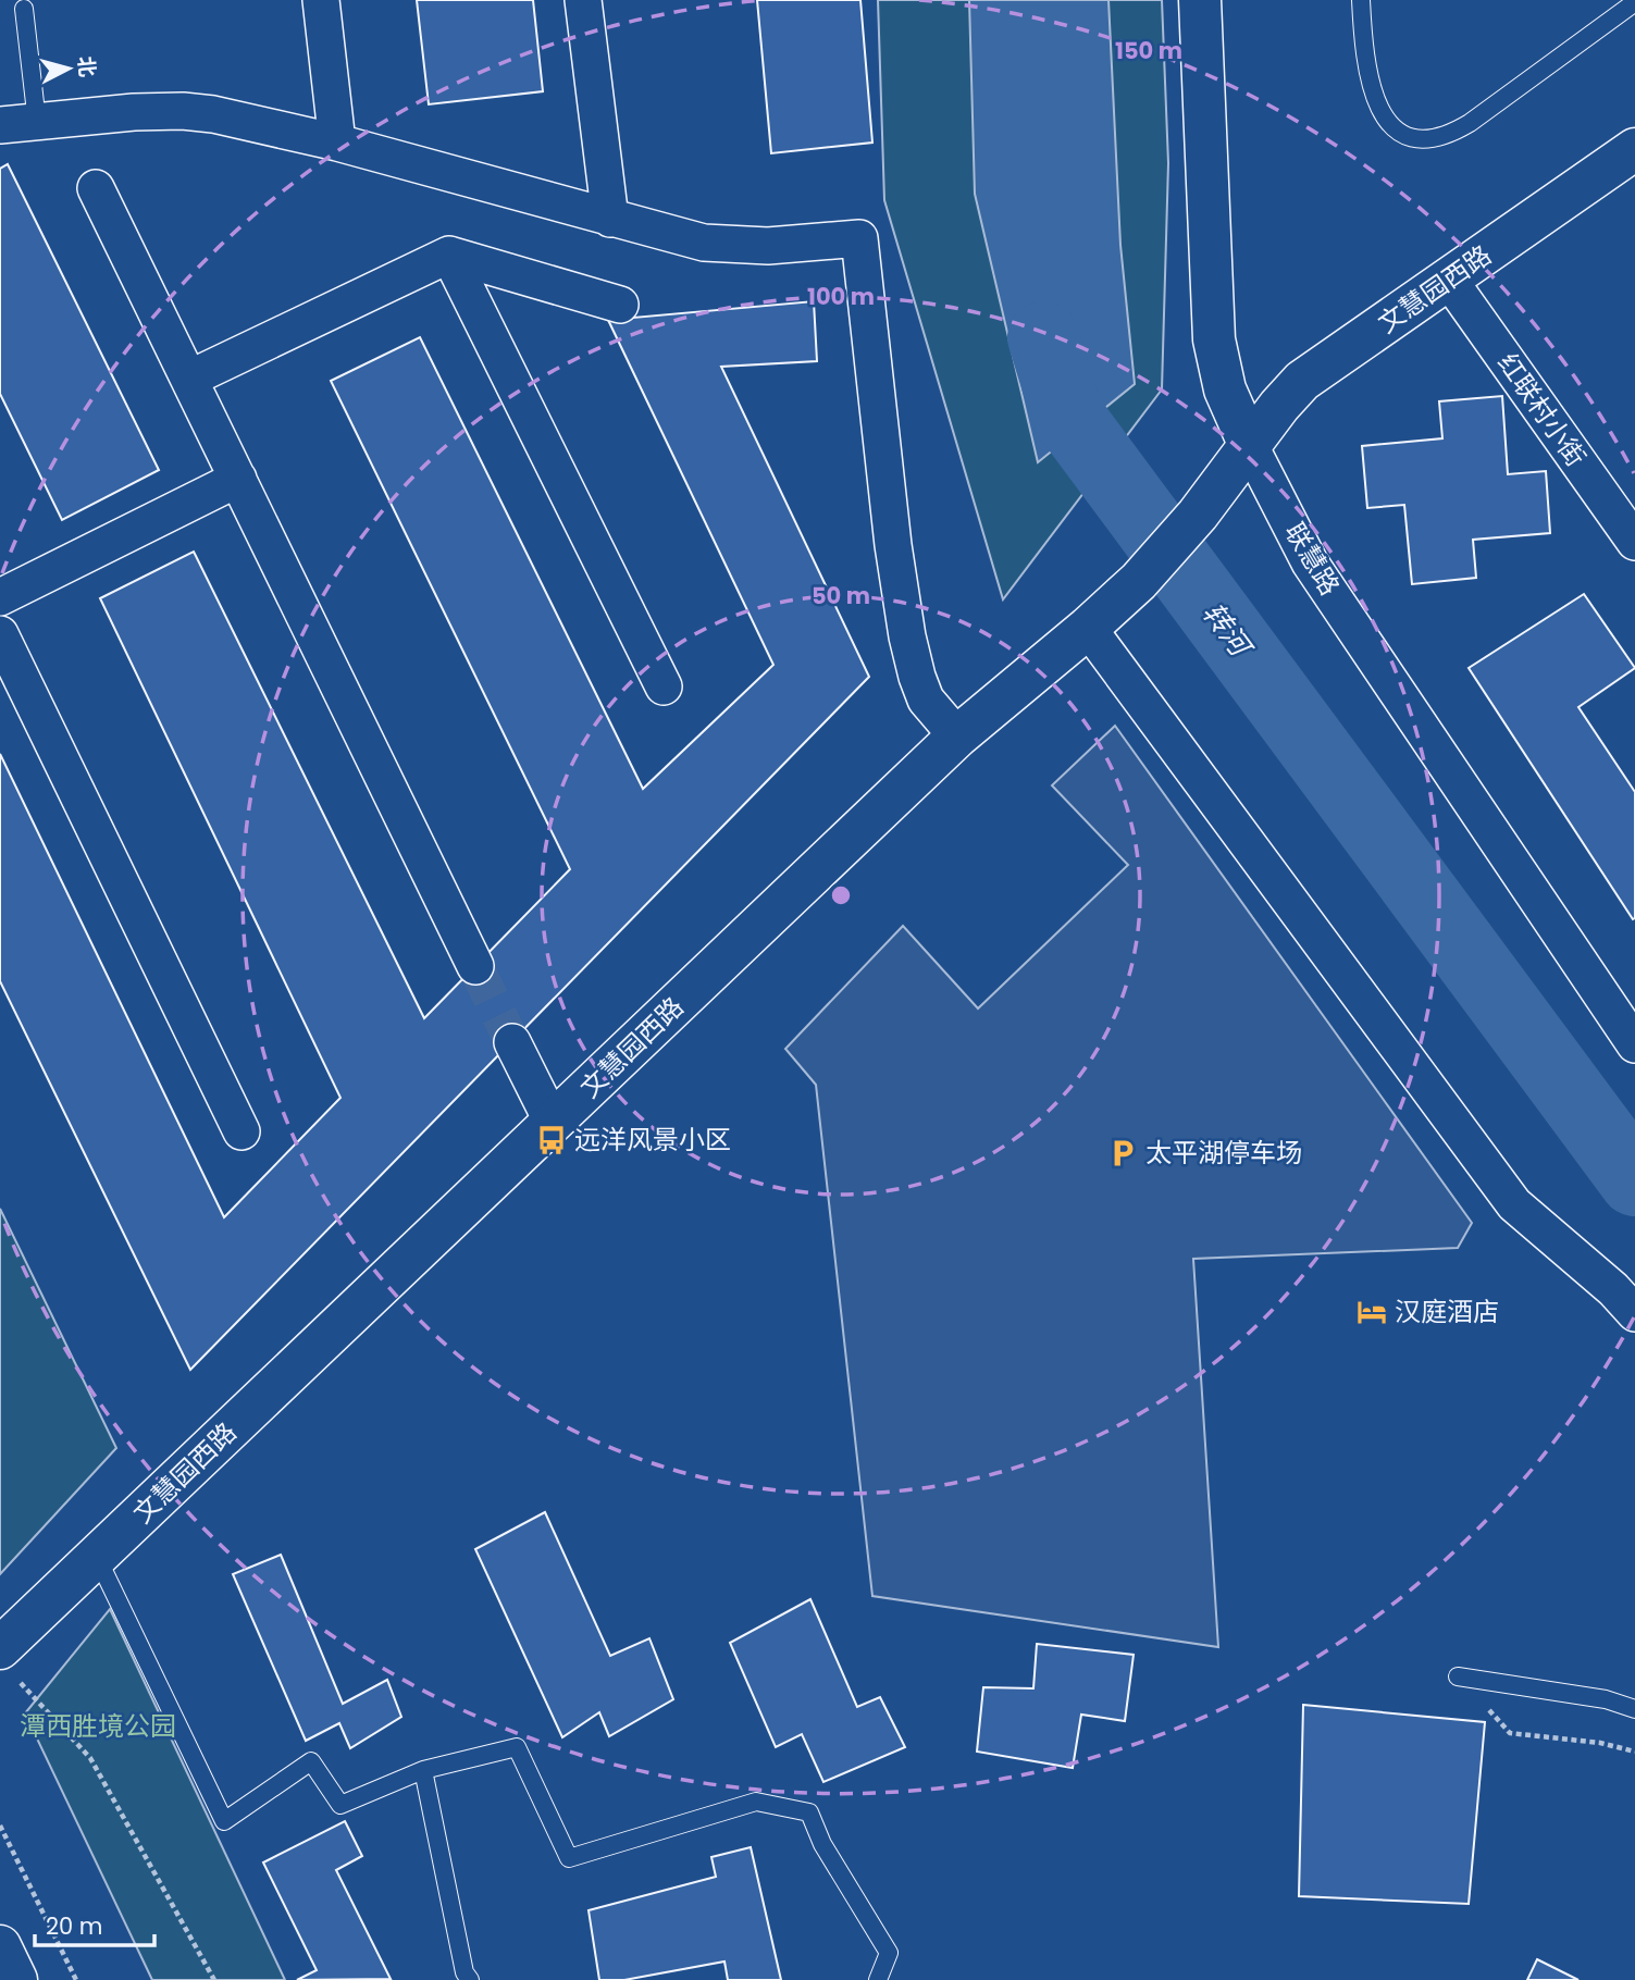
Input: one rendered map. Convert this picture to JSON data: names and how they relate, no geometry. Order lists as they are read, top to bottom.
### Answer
{
  "streets": {
    "street": ["文慧园西路", "红联村小街", "联慧路"]
  },
  "crossings": [
    ["文慧园西路", "红联村小街"],
    ["文慧园西路", "联慧路"]
  ],
  "water": ["转河"],
  "parks": ["潭西胜境公园"],
  "places": {
    "bus stop": ["远洋风景小区"],
    "parking": ["太平湖停车场"],
    "hotel": ["汉庭酒店"]
  },
  "scale_bar": "20 m",
  "north": "right",
  "rings": ["150 m", "100 m", "50 m"]
}
